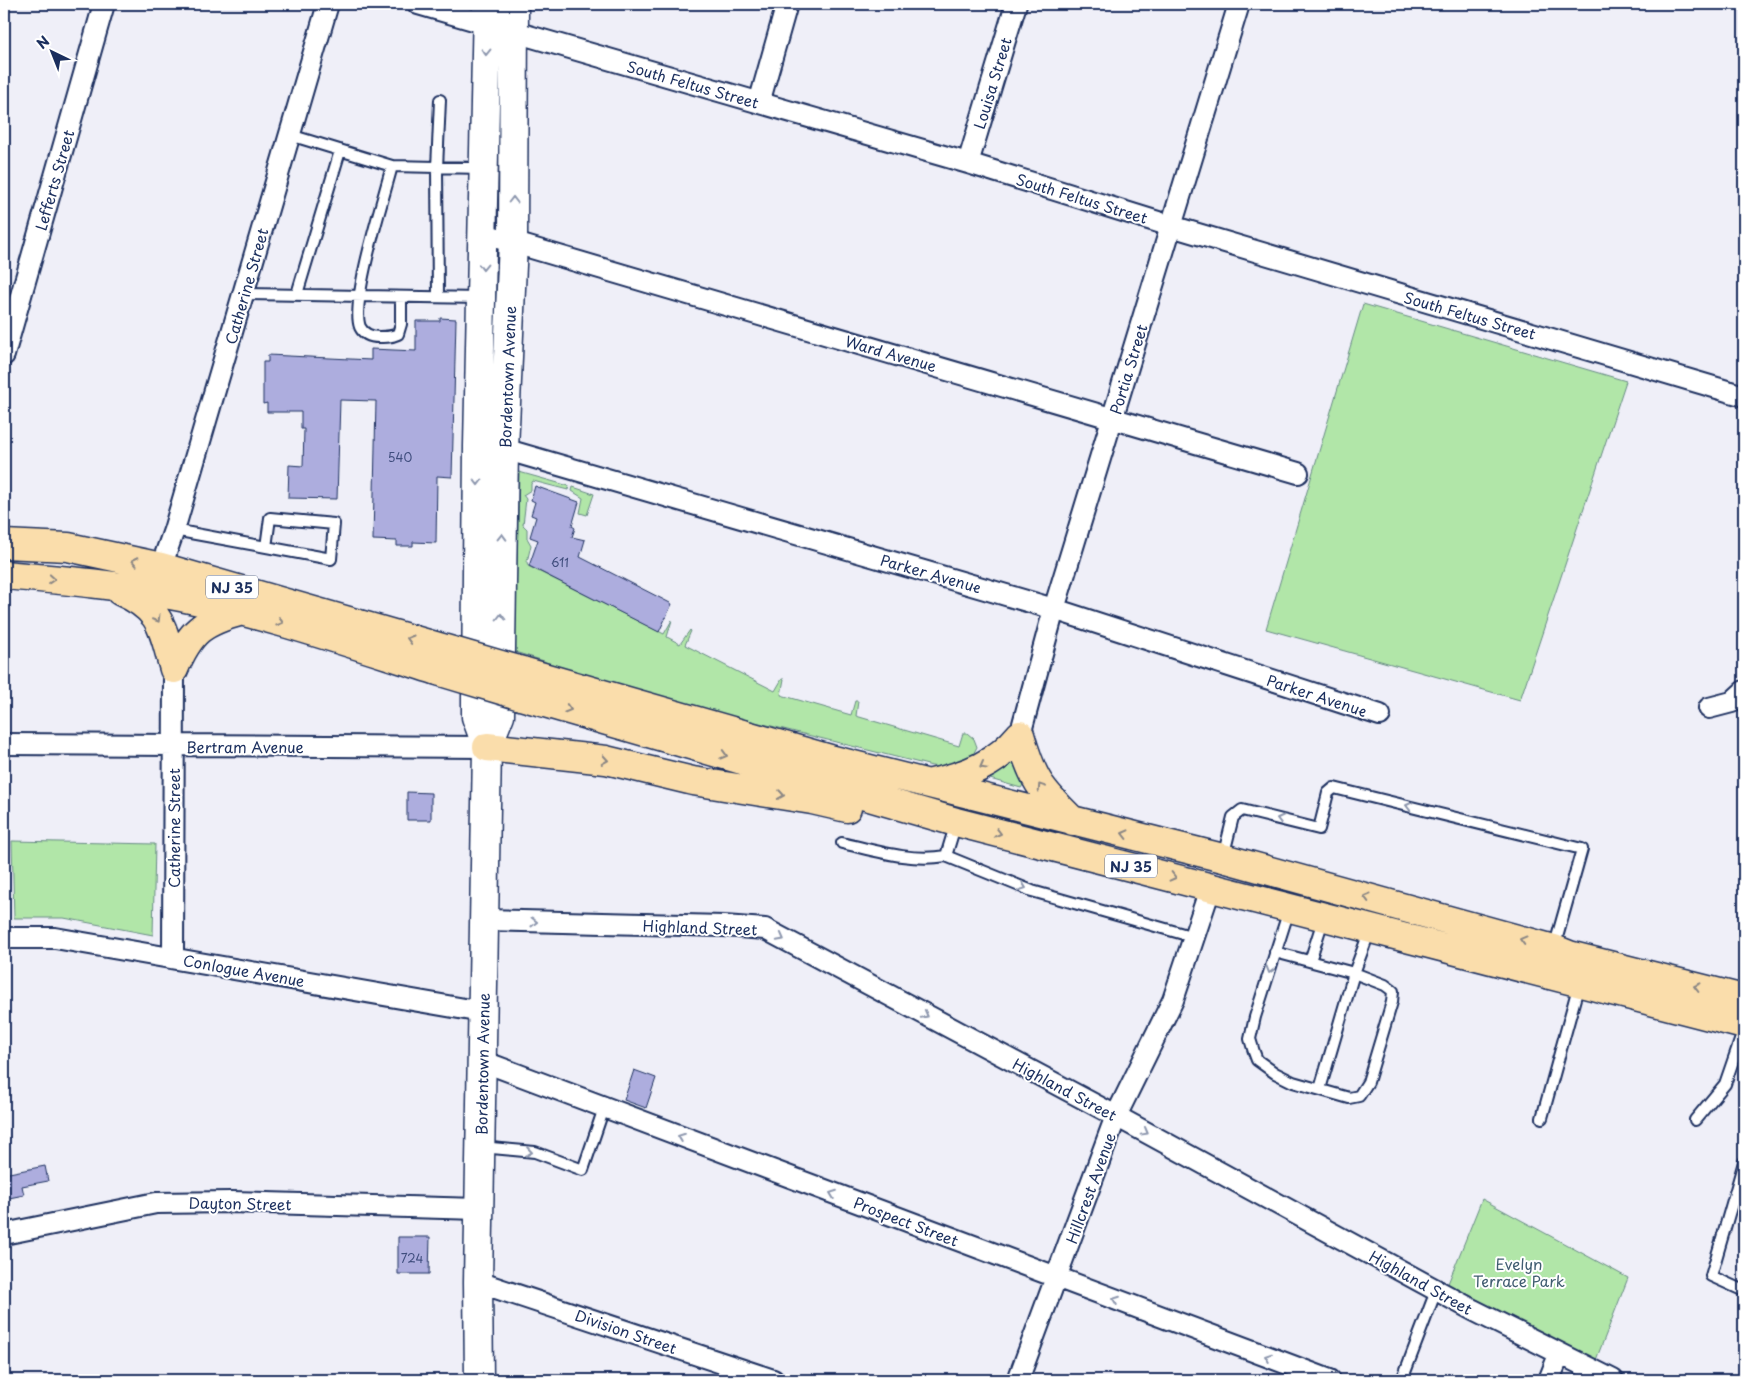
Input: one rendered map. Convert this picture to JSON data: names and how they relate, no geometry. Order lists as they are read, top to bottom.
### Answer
{
  "streets": {
    "highway": ["NJ 35"],
    "street": [
      "Louisa Street",
      "South Feltus Street",
      "Lefferts Street",
      "Catherine Street",
      "Ward Avenue",
      "Portia Street",
      "Bordentown Avenue",
      "Parker Avenue",
      "Bertram Avenue",
      "Highland Street",
      "Conlogue Avenue",
      "Hillcrest Avenue",
      "Dayton Street",
      "Prospect Street",
      "Division Street"
    ]
  },
  "crossings": [
    ["Louisa Street", "South Feltus Street"],
    ["South Feltus Street", "Portia Street"],
    ["South Feltus Street", "Bordentown Avenue"],
    ["Catherine Street", "NJ 35"],
    ["Catherine Street", "Bertram Avenue"],
    ["Catherine Street", "Conlogue Avenue"],
    ["Ward Avenue", "Portia Street"],
    ["Ward Avenue", "Bordentown Avenue"],
    ["Portia Street", "Parker Avenue"],
    ["Bordentown Avenue", "Parker Avenue"],
    ["Bordentown Avenue", "Bertram Avenue"],
    ["Bordentown Avenue", "Highland Street"],
    ["Bordentown Avenue", "Conlogue Avenue"],
    ["Bordentown Avenue", "Dayton Street"],
    ["Bordentown Avenue", "Prospect Street"],
    ["Bordentown Avenue", "Division Street"],
    ["NJ 35", "Hillcrest Avenue"],
    ["Highland Street", "Hillcrest Avenue"],
    ["Hillcrest Avenue", "Prospect Street"]
  ],
  "one_way": ["Highland Street", "Prospect Street"],
  "parks": ["Evelyn Terrace Park"],
  "house_numbers": ["540", "611", "724"],
  "north": "top left"
}
